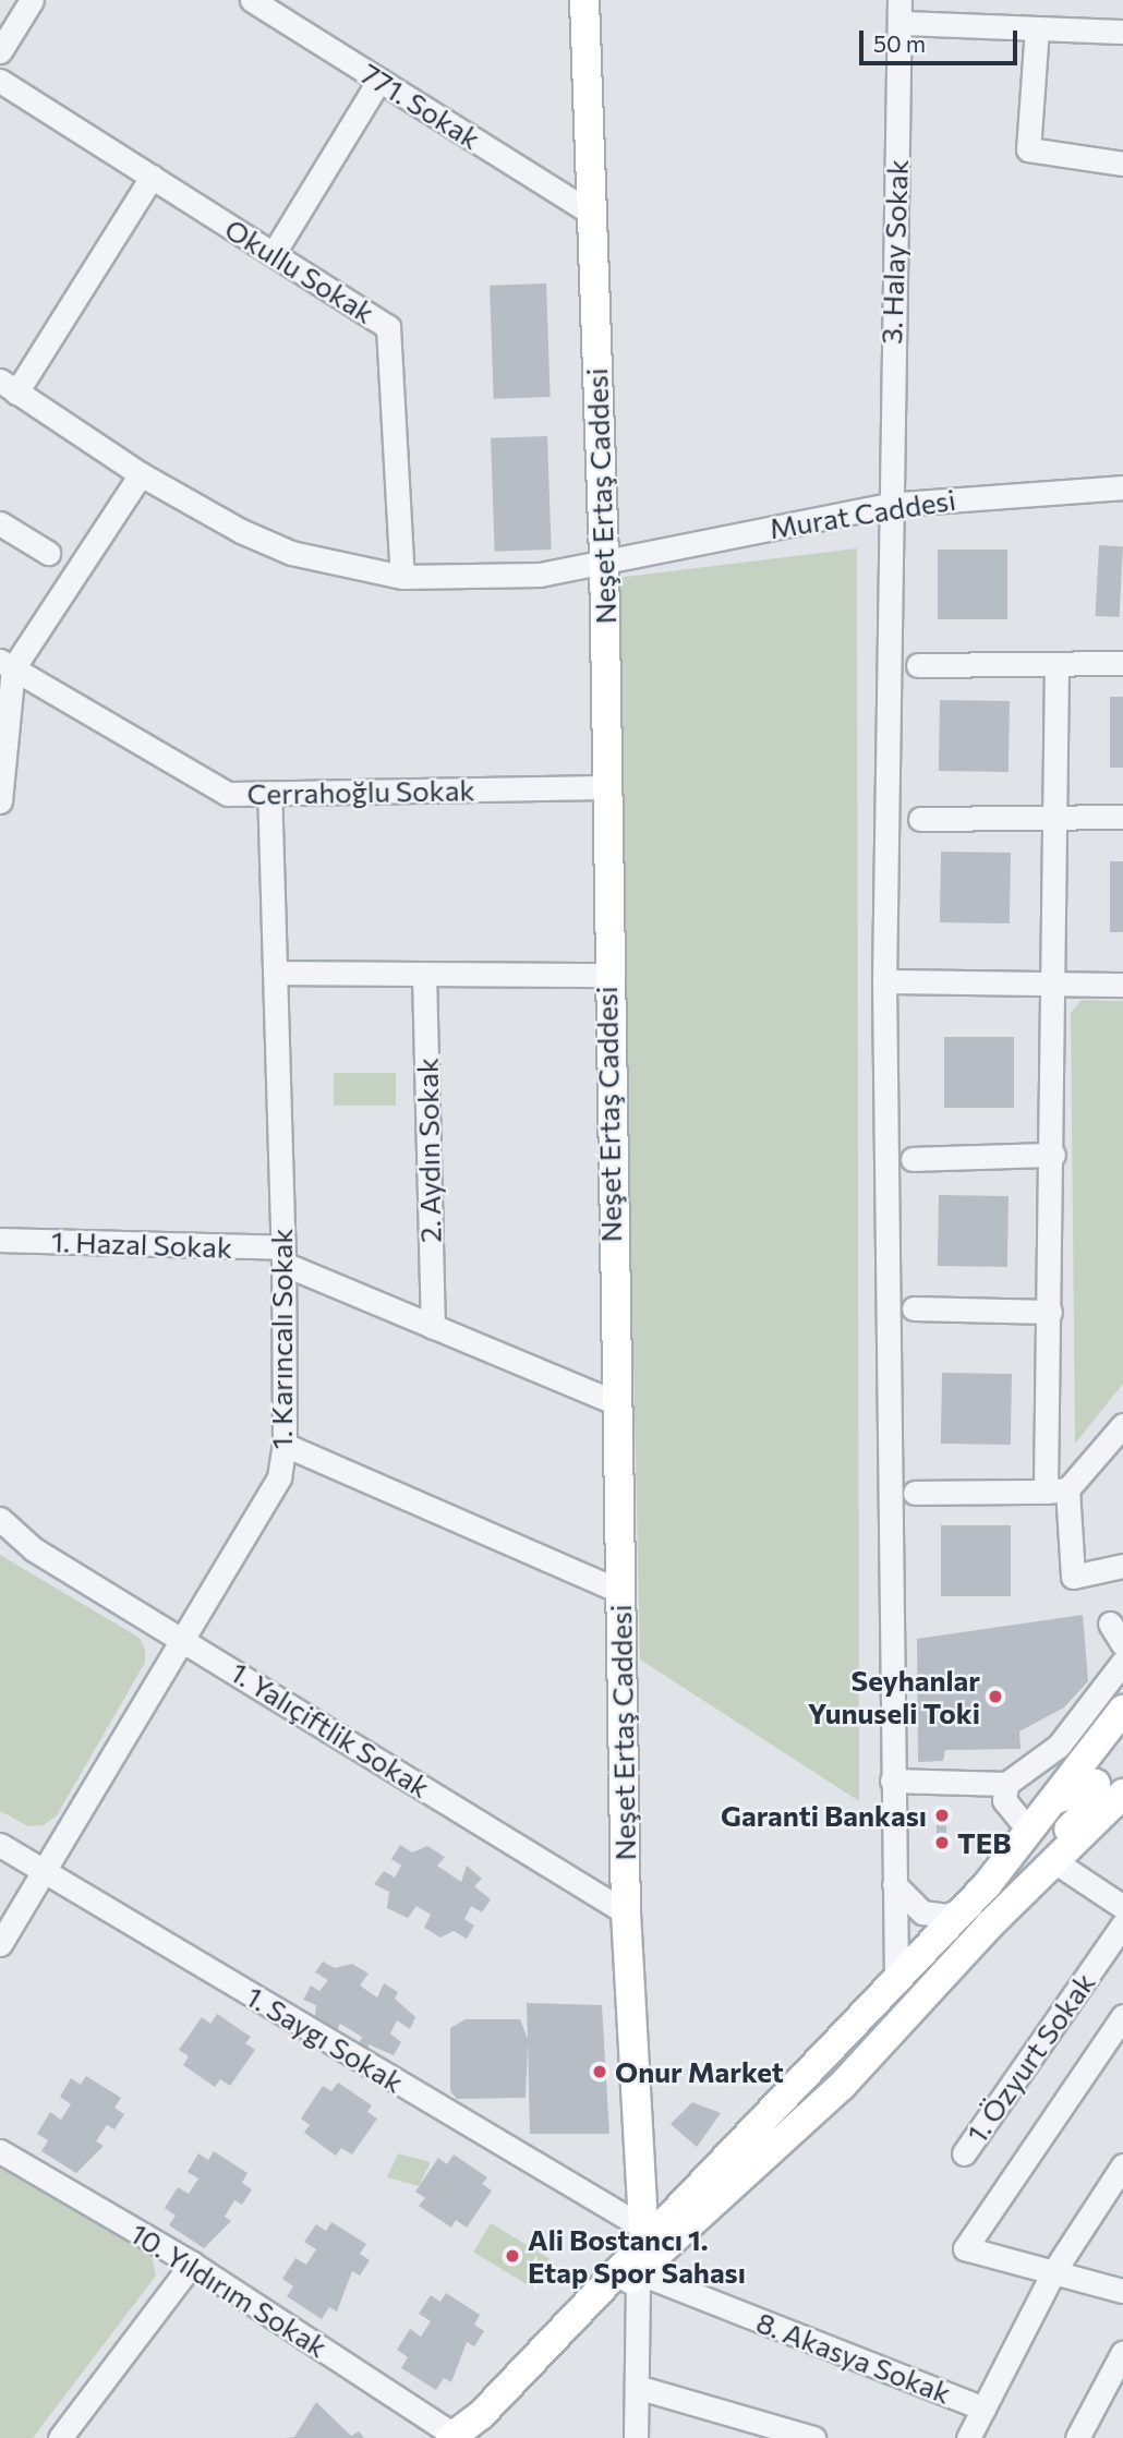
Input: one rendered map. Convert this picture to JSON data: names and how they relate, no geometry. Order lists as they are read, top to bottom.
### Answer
{
  "streets": {
    "main road": ["Neşet Ertaş Caddesi"],
    "street": [
      "771. Sokak",
      "3. Halay Sokak",
      "Okullu Sokak",
      "Murat Caddesi",
      "Cerrahoğlu Sokak",
      "2. Aydın Sokak",
      "1. Hazal Sokak",
      "1. Karıncalı Sokak",
      "1. Yalıçiftlik Sokak",
      "1. Saygı Sokak",
      "1. Özyurt Sokak",
      "10. Yıldırım Sokak",
      "8. Akasya Sokak"
    ]
  },
  "crossings": [
    ["771. Sokak", "Neşet Ertaş Caddesi"],
    ["3. Halay Sokak", "Murat Caddesi"],
    ["Okullu Sokak", "Murat Caddesi"],
    ["Neşet Ertaş Caddesi", "Murat Caddesi"],
    ["Neşet Ertaş Caddesi", "Cerrahoğlu Sokak"],
    ["Neşet Ertaş Caddesi", "1. Yalıçiftlik Sokak"],
    ["Neşet Ertaş Caddesi", "1. Saygı Sokak"],
    ["Cerrahoğlu Sokak", "1. Karıncalı Sokak"],
    ["1. Hazal Sokak", "1. Karıncalı Sokak"],
    ["1. Karıncalı Sokak", "1. Yalıçiftlik Sokak"],
    ["1. Karıncalı Sokak", "1. Saygı Sokak"]
  ],
  "places": [
    "Seyhanlar Yunuseli Toki",
    "Garanti Bankası",
    "TEB",
    "Onur Market",
    "Ali Bostancı 1. Etap Spor Sahası"
  ],
  "scale_bar": "50 m"
}
